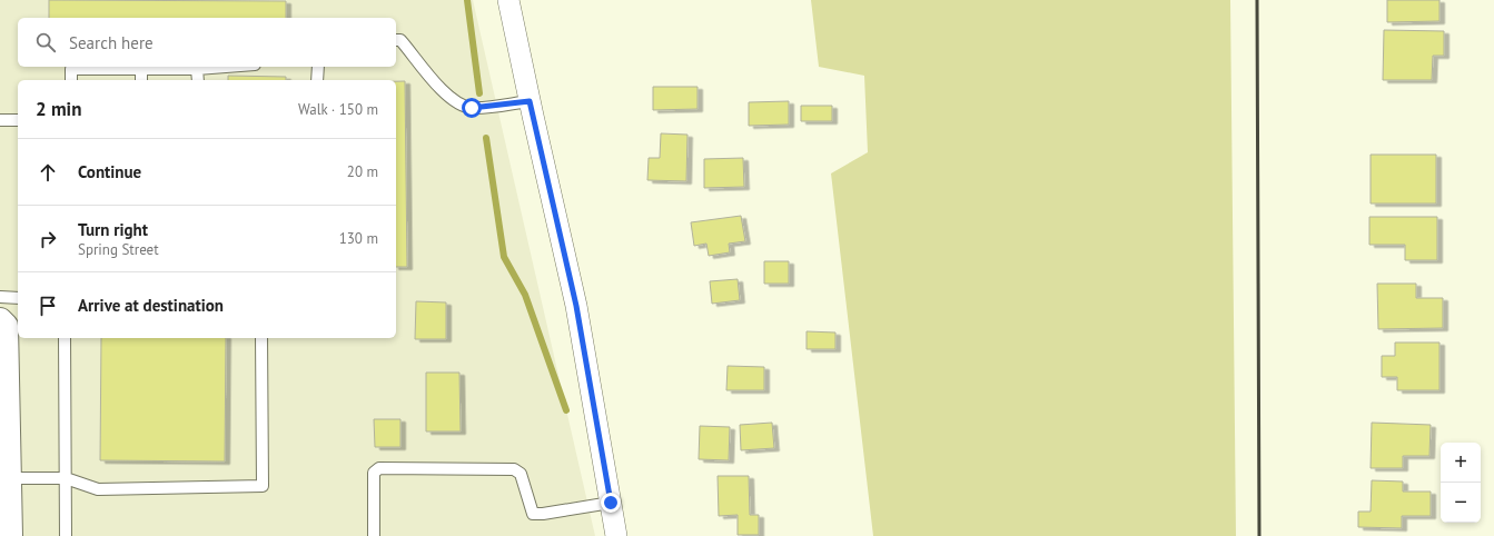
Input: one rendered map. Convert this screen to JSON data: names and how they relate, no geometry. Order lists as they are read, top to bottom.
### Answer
{
  "page": {
    "search": "Search here",
    "heading": ["2 min", "Walk · 150 m"],
    "list": [
      ["Continue", "20 m"],
      ["Turn right", "Spring Street", "130 m"],
      "Arrive at destination"
    ],
    "map_buttons": ["+", "−"]
  }
}
